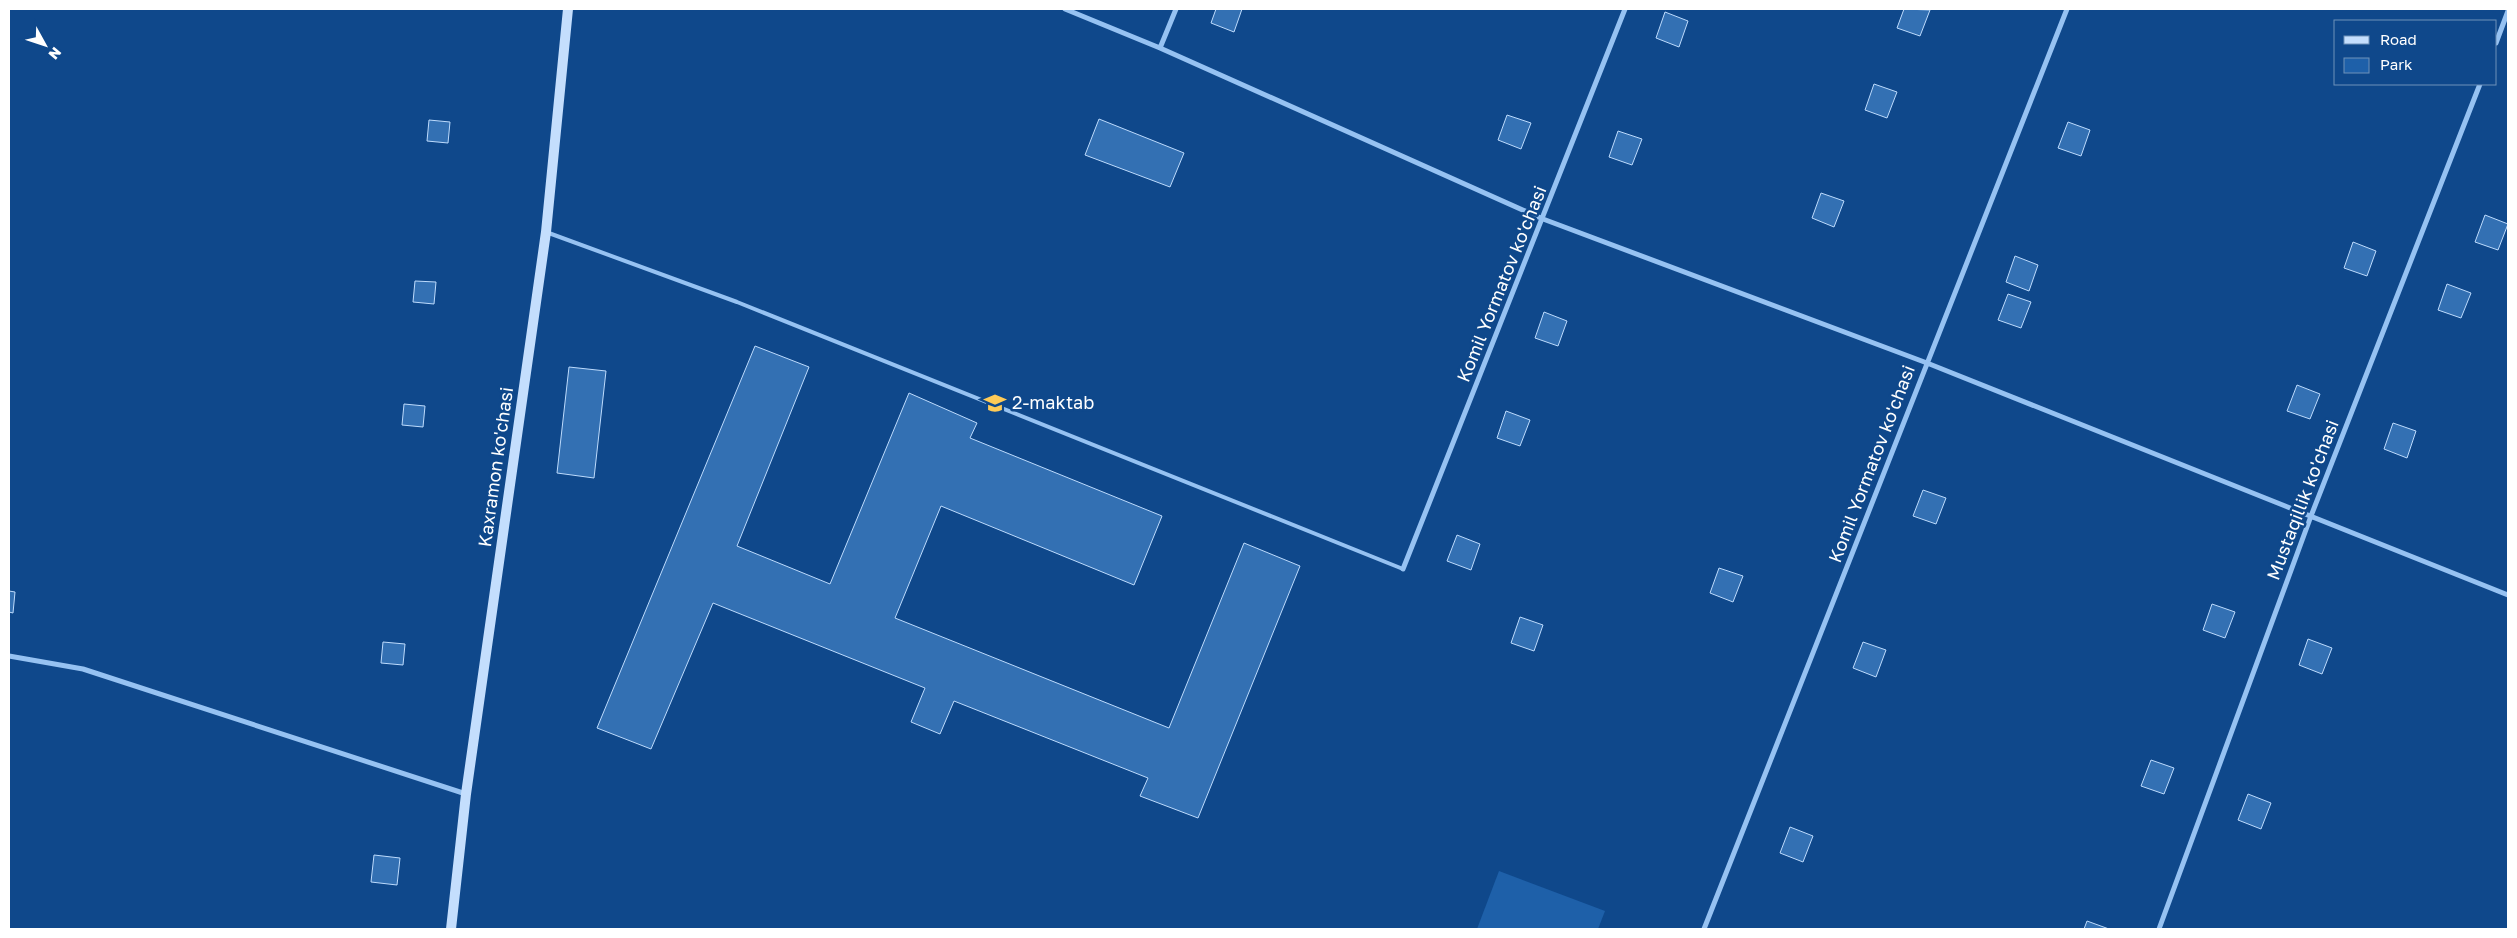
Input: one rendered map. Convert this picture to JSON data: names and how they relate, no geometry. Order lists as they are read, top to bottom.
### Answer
{
  "streets": {
    "street": ["Komil Yormatov ko'chasi", "Kaxramon ko'chasi", "Mustaqillik ko'chasi"]
  },
  "places": {
    "school or university": ["2-maktab"]
  },
  "legend": ["Road", "Park"],
  "north": "bottom right"
}
